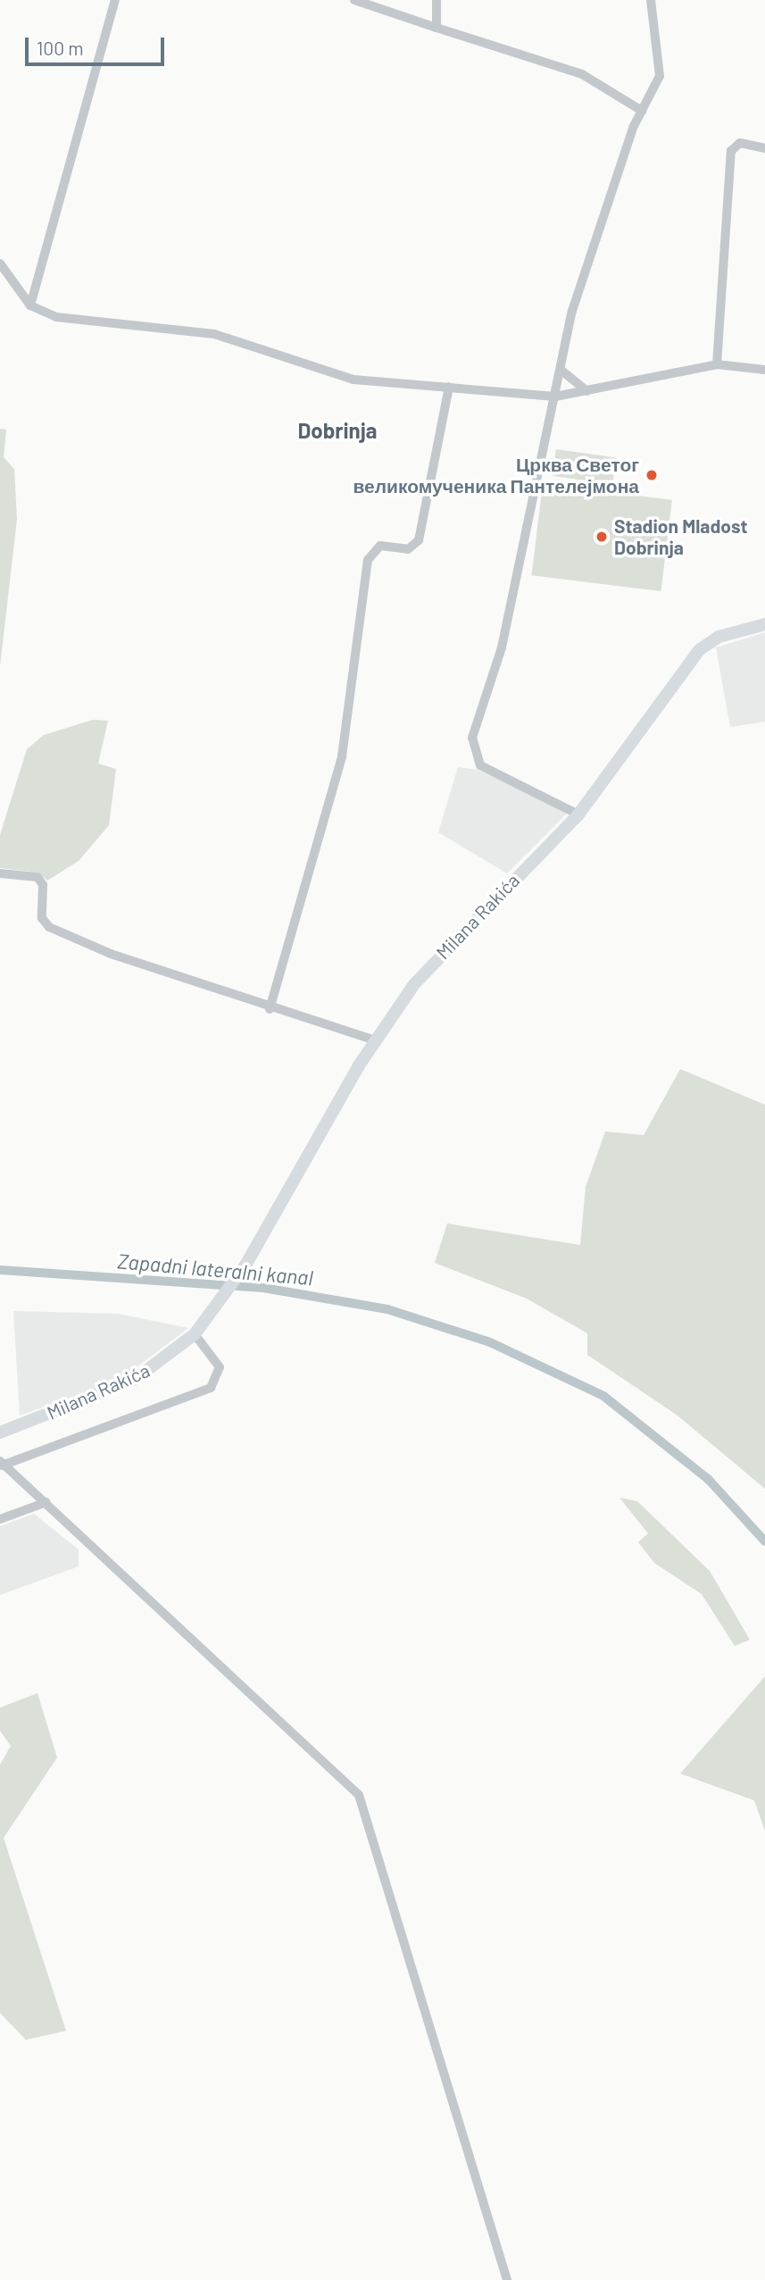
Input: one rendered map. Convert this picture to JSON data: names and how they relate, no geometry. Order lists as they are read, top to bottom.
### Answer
{
  "streets": {
    "main road": ["Milana Rakića"]
  },
  "districts": ["Dobrinja"],
  "water": ["Zapadni lateralni kanal"],
  "places": ["Црква Светог великомученика Пантелејмона", "Stadion Mladost Dobrinja"],
  "scale_bar": "100 m"
}
